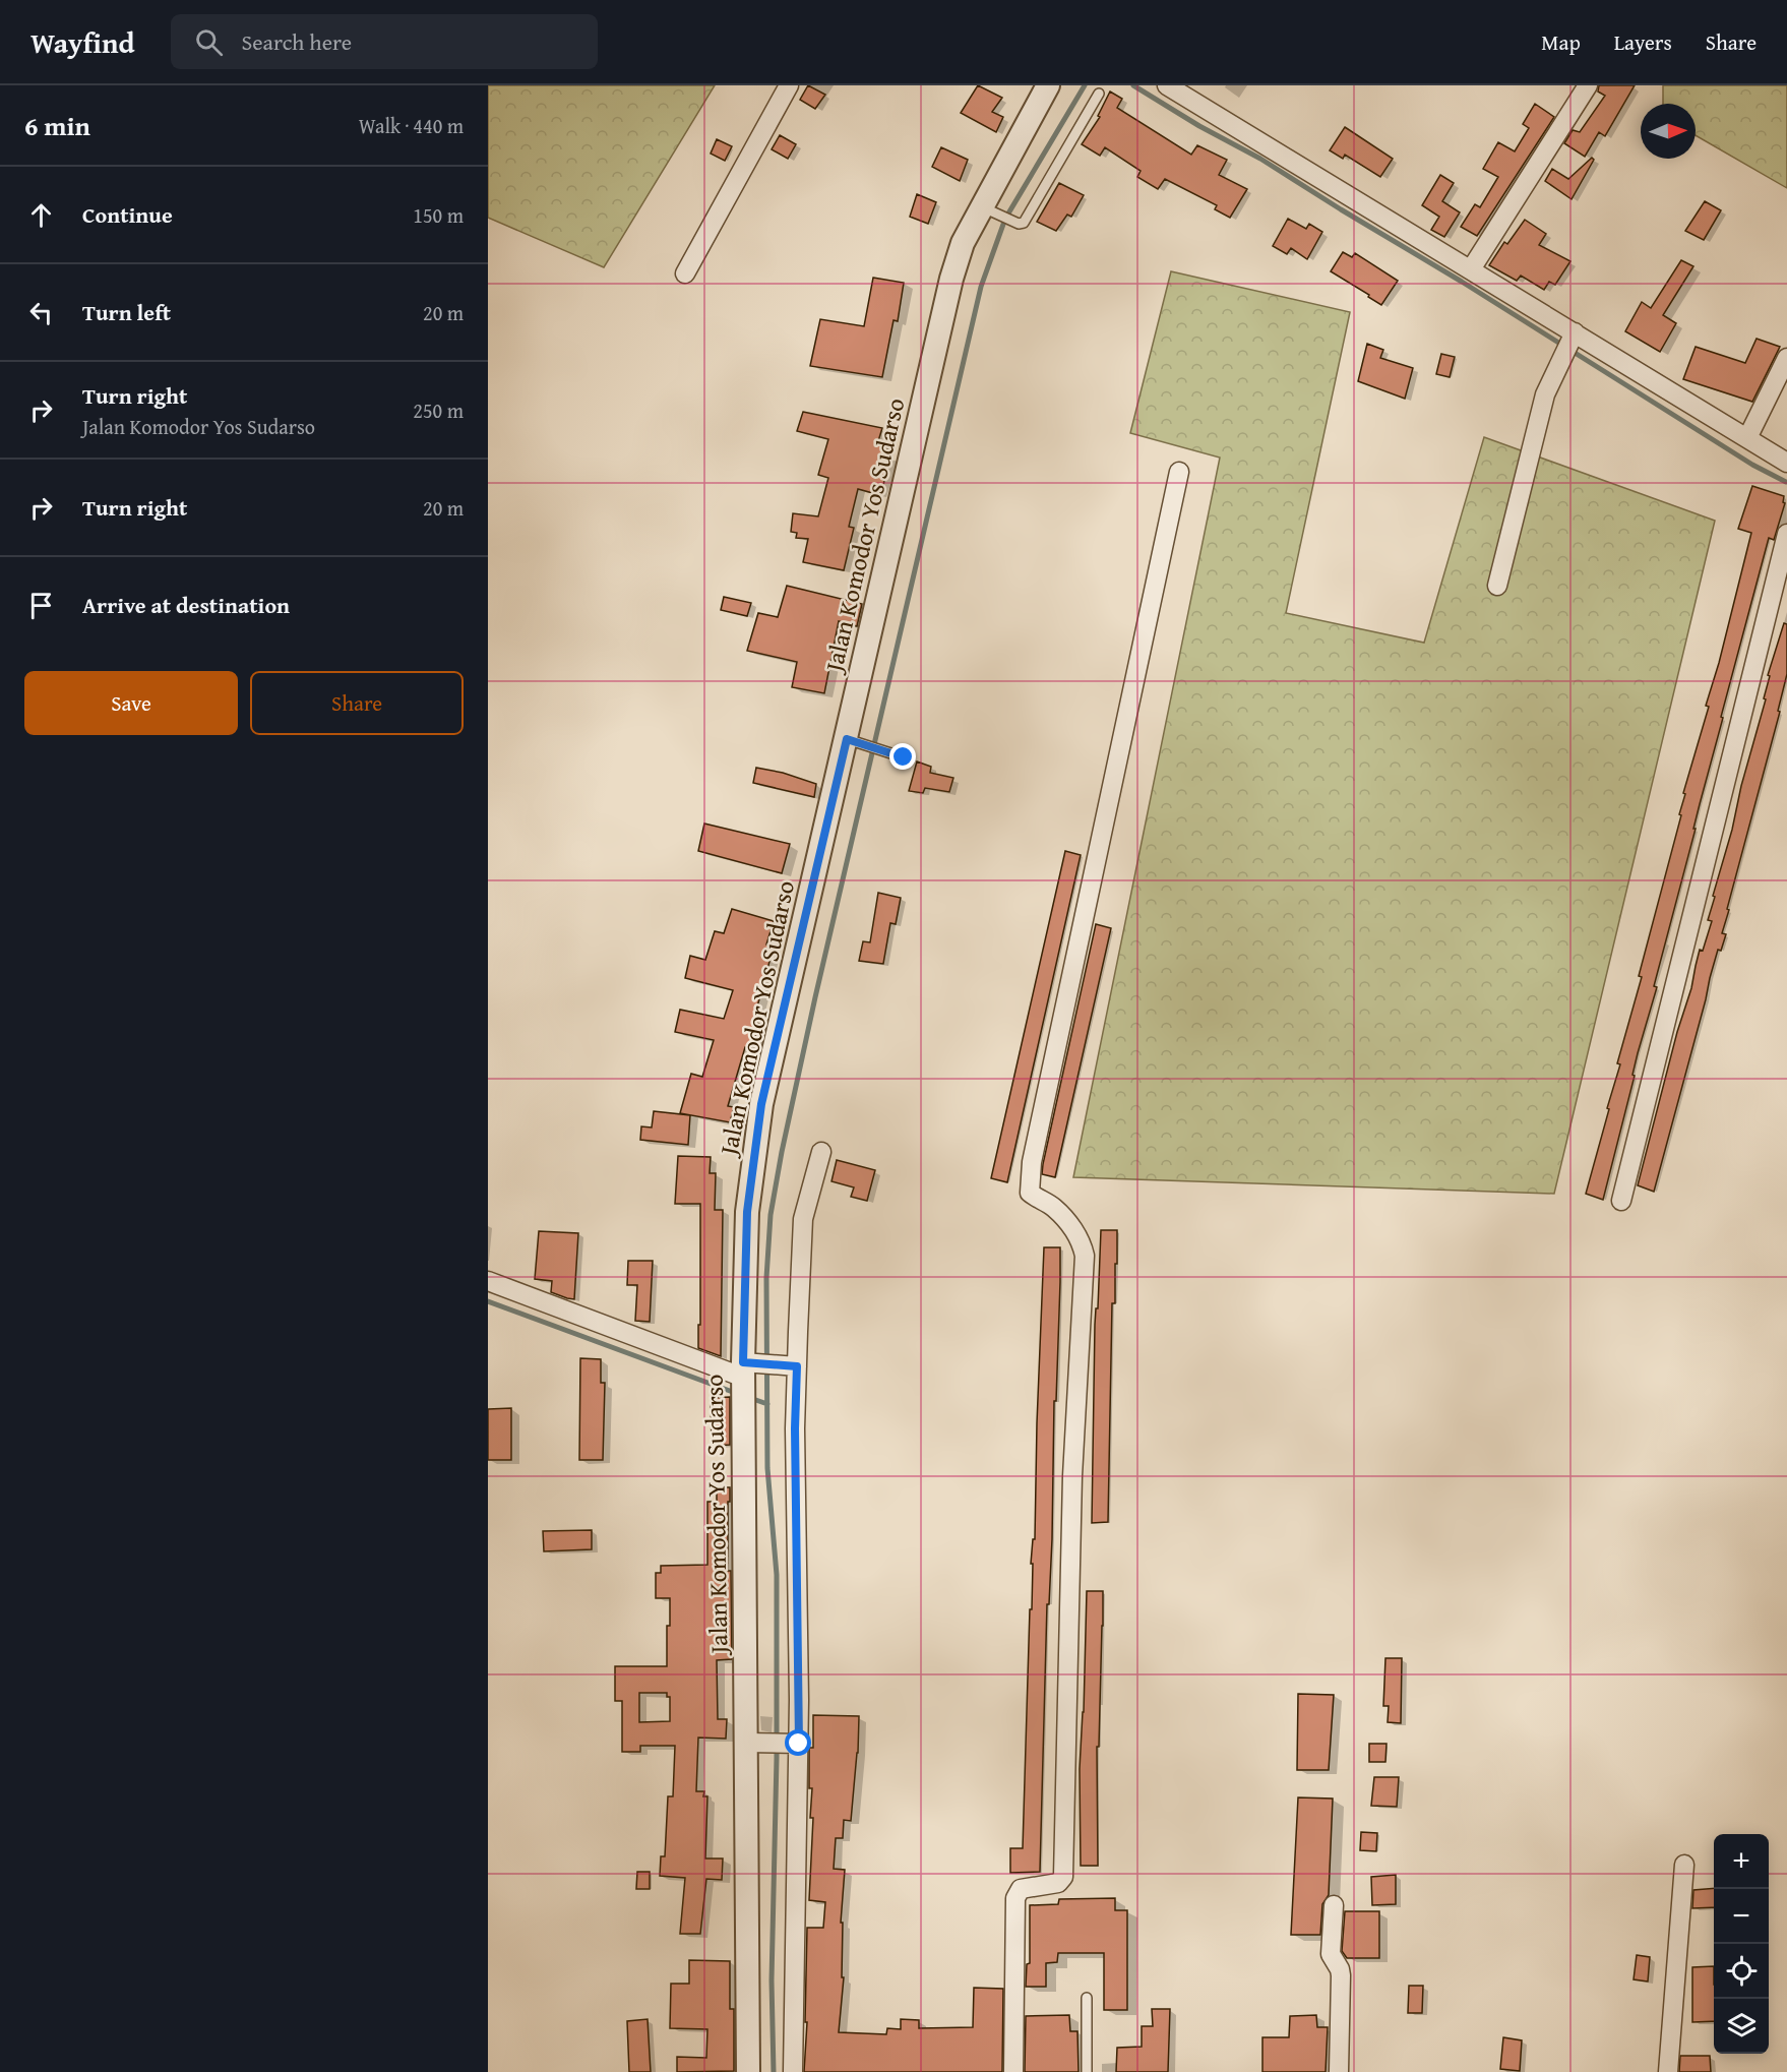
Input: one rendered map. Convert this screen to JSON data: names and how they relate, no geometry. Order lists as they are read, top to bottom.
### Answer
{
  "streets": {
    "street": ["Jalan Komodor Yos Sudarso"]
  },
  "north": "right",
  "page": {
    "header": "Wayfind",
    "search": "Search here",
    "nav": ["Map", "Layers", "Share"],
    "heading": ["6 min", "Walk · 440 m"],
    "list": [
      ["Continue", "150 m"],
      ["Turn left", "20 m"],
      ["Turn right", "Jalan Komodor Yos Sudarso", "250 m"],
      ["Turn right", "20 m"],
      "Arrive at destination"
    ],
    "buttons": ["Save", "Share"],
    "map_buttons": ["+", "−"]
  }
}
